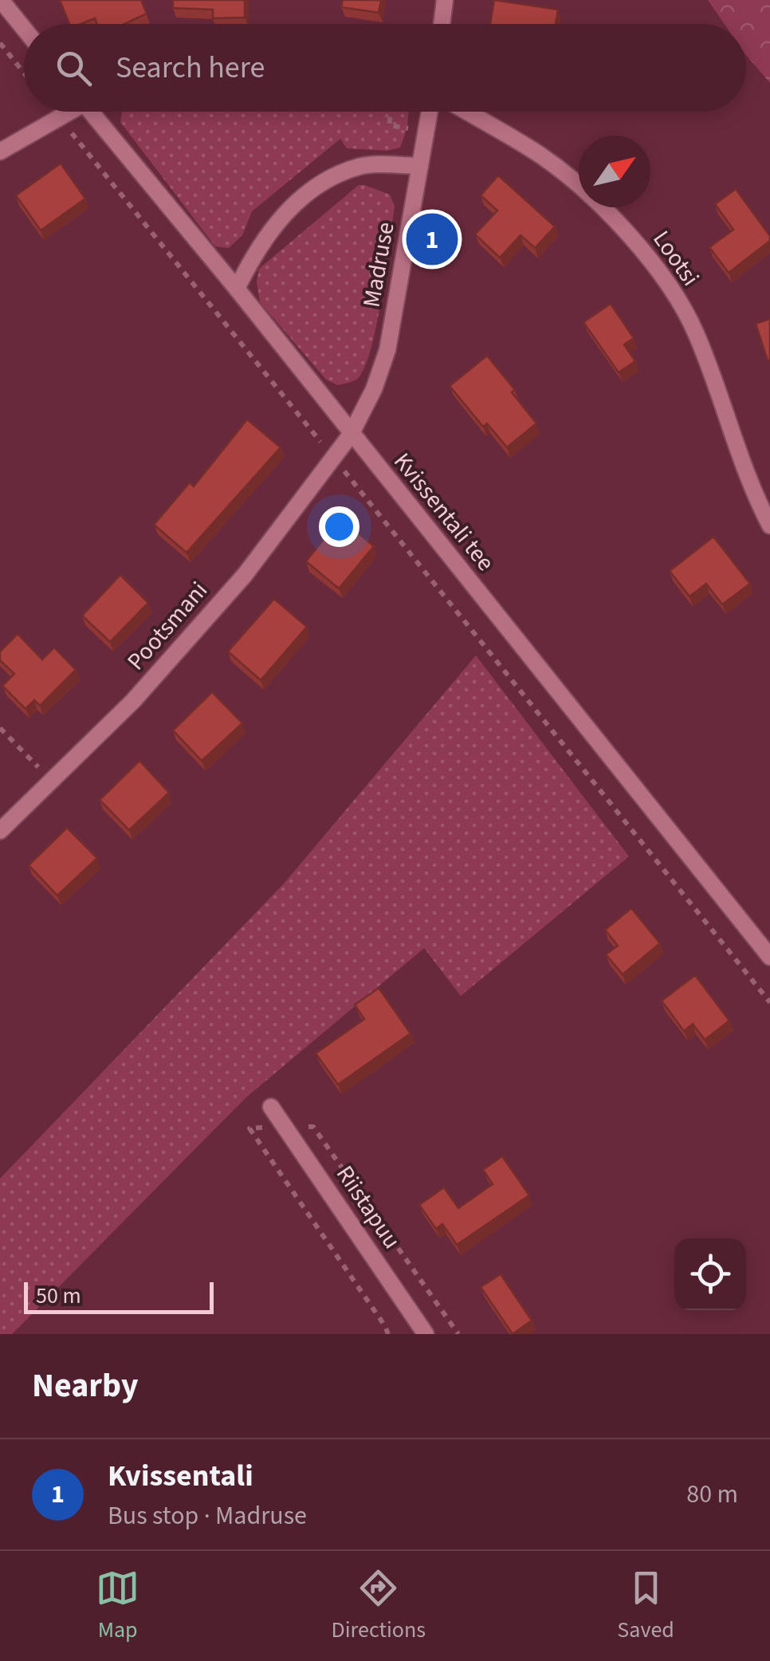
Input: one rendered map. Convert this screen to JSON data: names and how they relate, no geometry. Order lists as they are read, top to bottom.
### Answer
{
  "streets": {
    "street": [
      "Lootsi",
      "Madruse",
      "Kvissentali tee",
      "Pootsmani",
      "Riistapuu"
    ]
  },
  "crossings": [
    ["Madruse", "Kvissentali tee"],
    ["Madruse", "Pootsmani"],
    ["Kvissentali tee", "Pootsmani"]
  ],
  "scale_bar": "50 m",
  "north": "top right",
  "page": {
    "search": "Search here",
    "pins": "1",
    "scale": "50 m",
    "heading": "Nearby",
    "list": [
      {
        "mark": "1",
        "name": "Kvissentali",
        "note": "Bus stop · Madruse",
        "value": "80 m"
      }
    ],
    "nav": ["Map", "Directions", "Saved"]
  }
}
